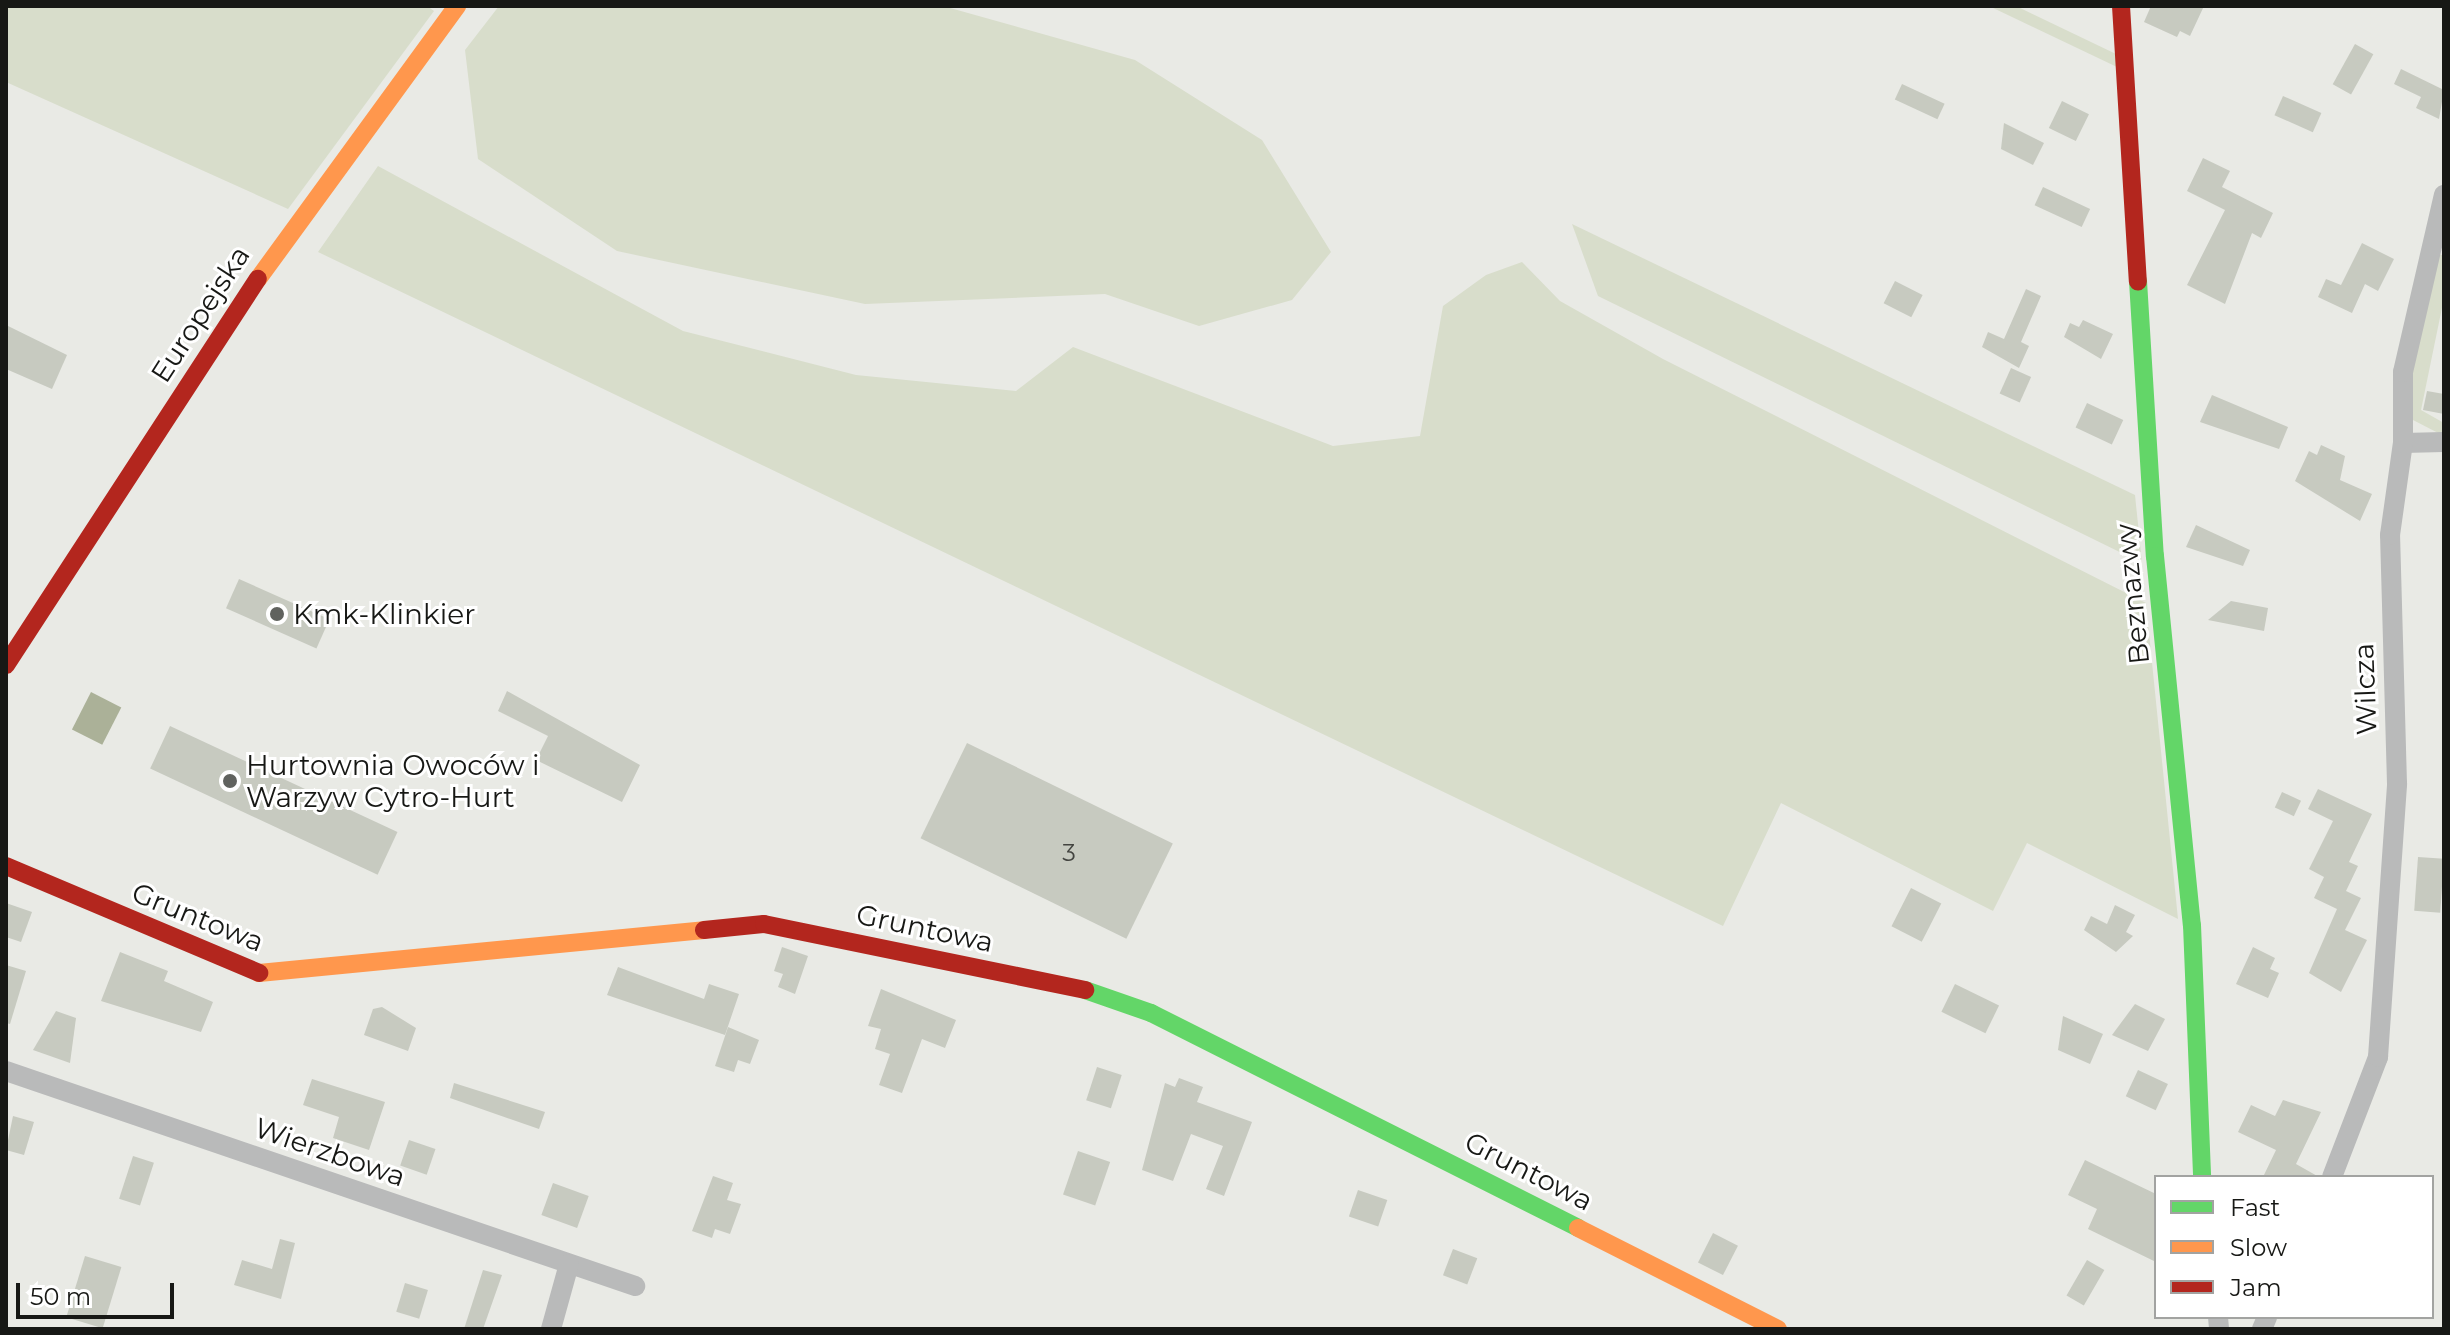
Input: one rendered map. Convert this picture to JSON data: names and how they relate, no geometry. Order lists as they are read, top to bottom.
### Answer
{
  "streets": {
    "street": [
      "Europejska",
      "Beznazwy",
      "Wilcza",
      "Gruntowa",
      "Wierzbowa"
    ]
  },
  "places": ["Kmk-Klinkier", "Hurtownia Owoców i Warzyw Cytro-Hurt"],
  "house_numbers": ["3"],
  "legend": ["Fast", "Slow", "Jam"],
  "scale_bar": "50 m"
}
